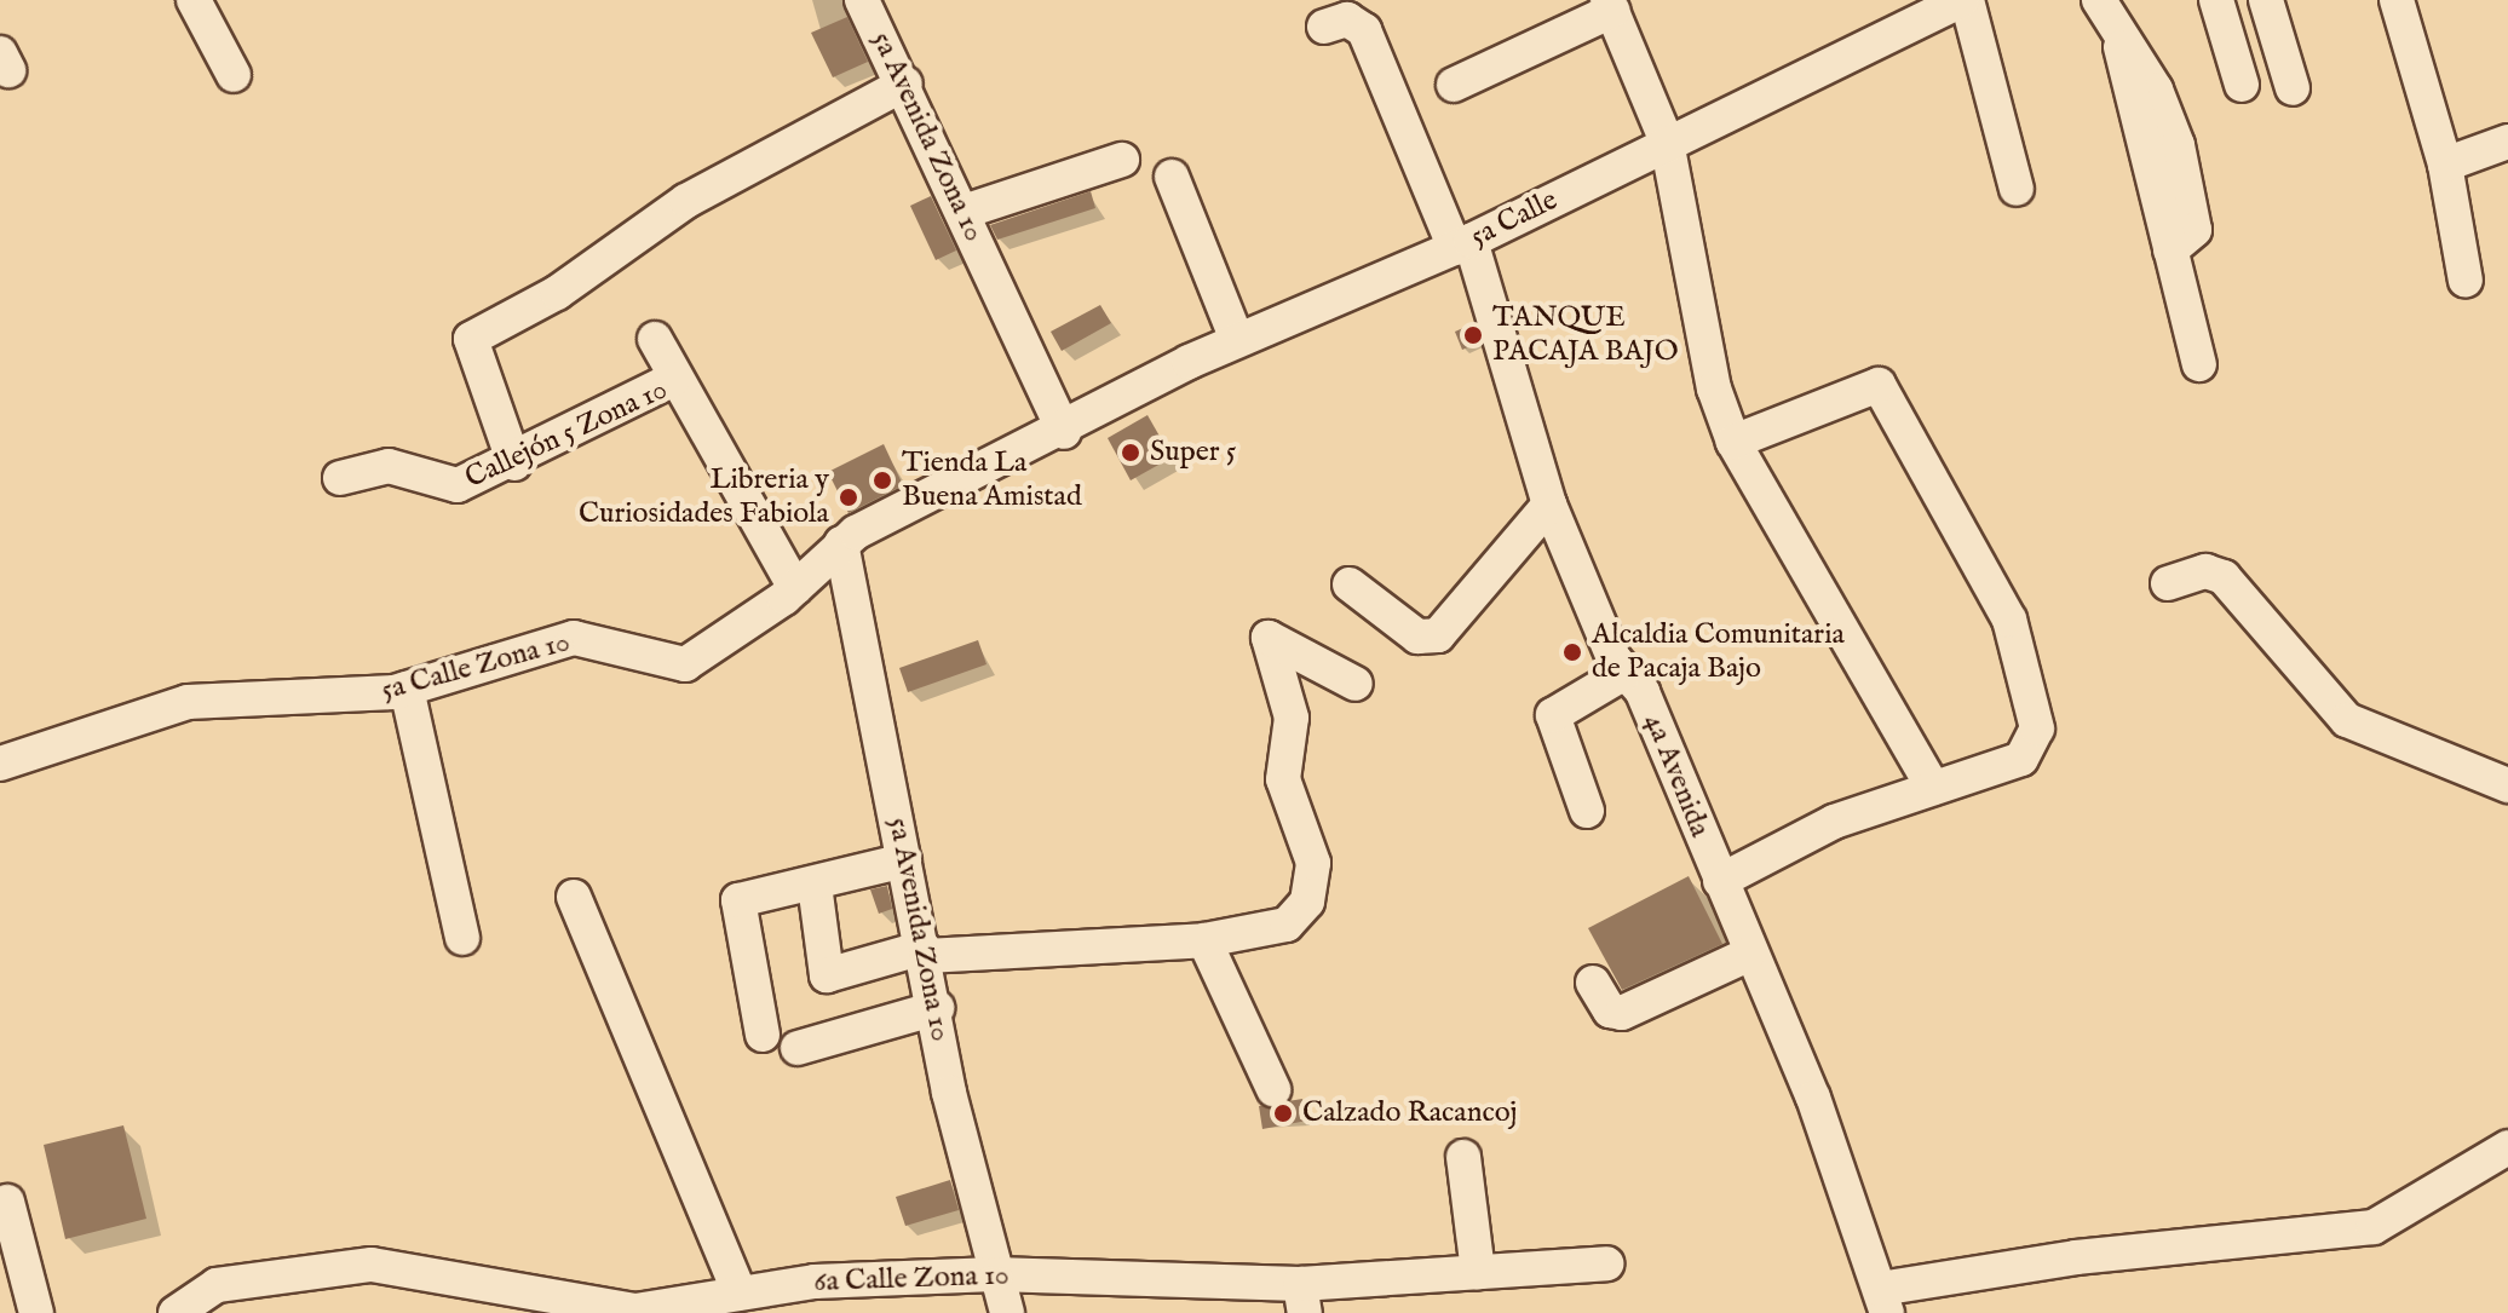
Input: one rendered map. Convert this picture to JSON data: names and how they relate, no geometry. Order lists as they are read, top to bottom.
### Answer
{
  "streets": {
    "street": [
      "5a Avenida Zona 10",
      "5a Calle",
      "Callejón 5 Zona 10",
      "5a Calle Zona 10",
      "4a Avenida",
      "6a Calle Zona 10"
    ]
  },
  "crossings": [
    ["5a Avenida Zona 10", "5a Calle"],
    ["5a Avenida Zona 10", "5a Calle Zona 10"],
    ["5a Avenida Zona 10", "6a Calle Zona 10"],
    ["5a Calle", "5a Calle Zona 10"],
    ["5a Calle", "4a Avenida"],
    ["Callejón 5 Zona 10", "5a Calle Zona 10"]
  ],
  "places": [
    "TANQUE PACAJA BAJO",
    "Super 5",
    "Tienda La Buena Amistad",
    "Libreria y Curiosidades Fabiola",
    "Alcaldia Comunitaria de Pacaja Bajo",
    "Calzado Racancoj"
  ]
}
